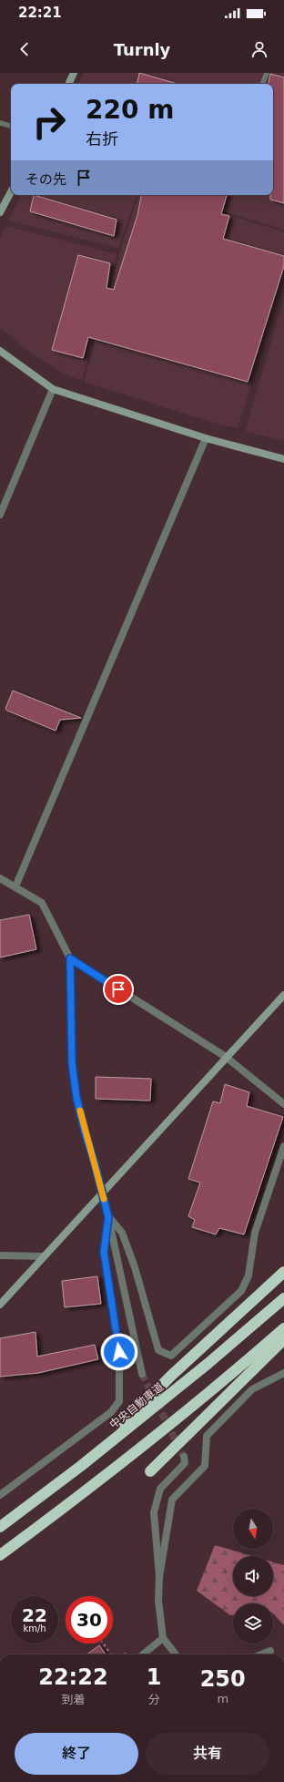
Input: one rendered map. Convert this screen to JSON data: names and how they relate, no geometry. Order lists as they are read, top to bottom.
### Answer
{
  "streets": {
    "highway": ["中央自動車道"]
  },
  "north": "bottom",
  "page": {
    "status": "22:21",
    "header": "Turnly",
    "turn": ["220 m", "右折"],
    "then": "その先",
    "speed": "22 km/h",
    "limit": "30",
    "eta": [
      "22:22",
      "到着",
      "1",
      "分",
      "250",
      "m"
    ],
    "buttons": ["終了", "共有"]
  }
}
